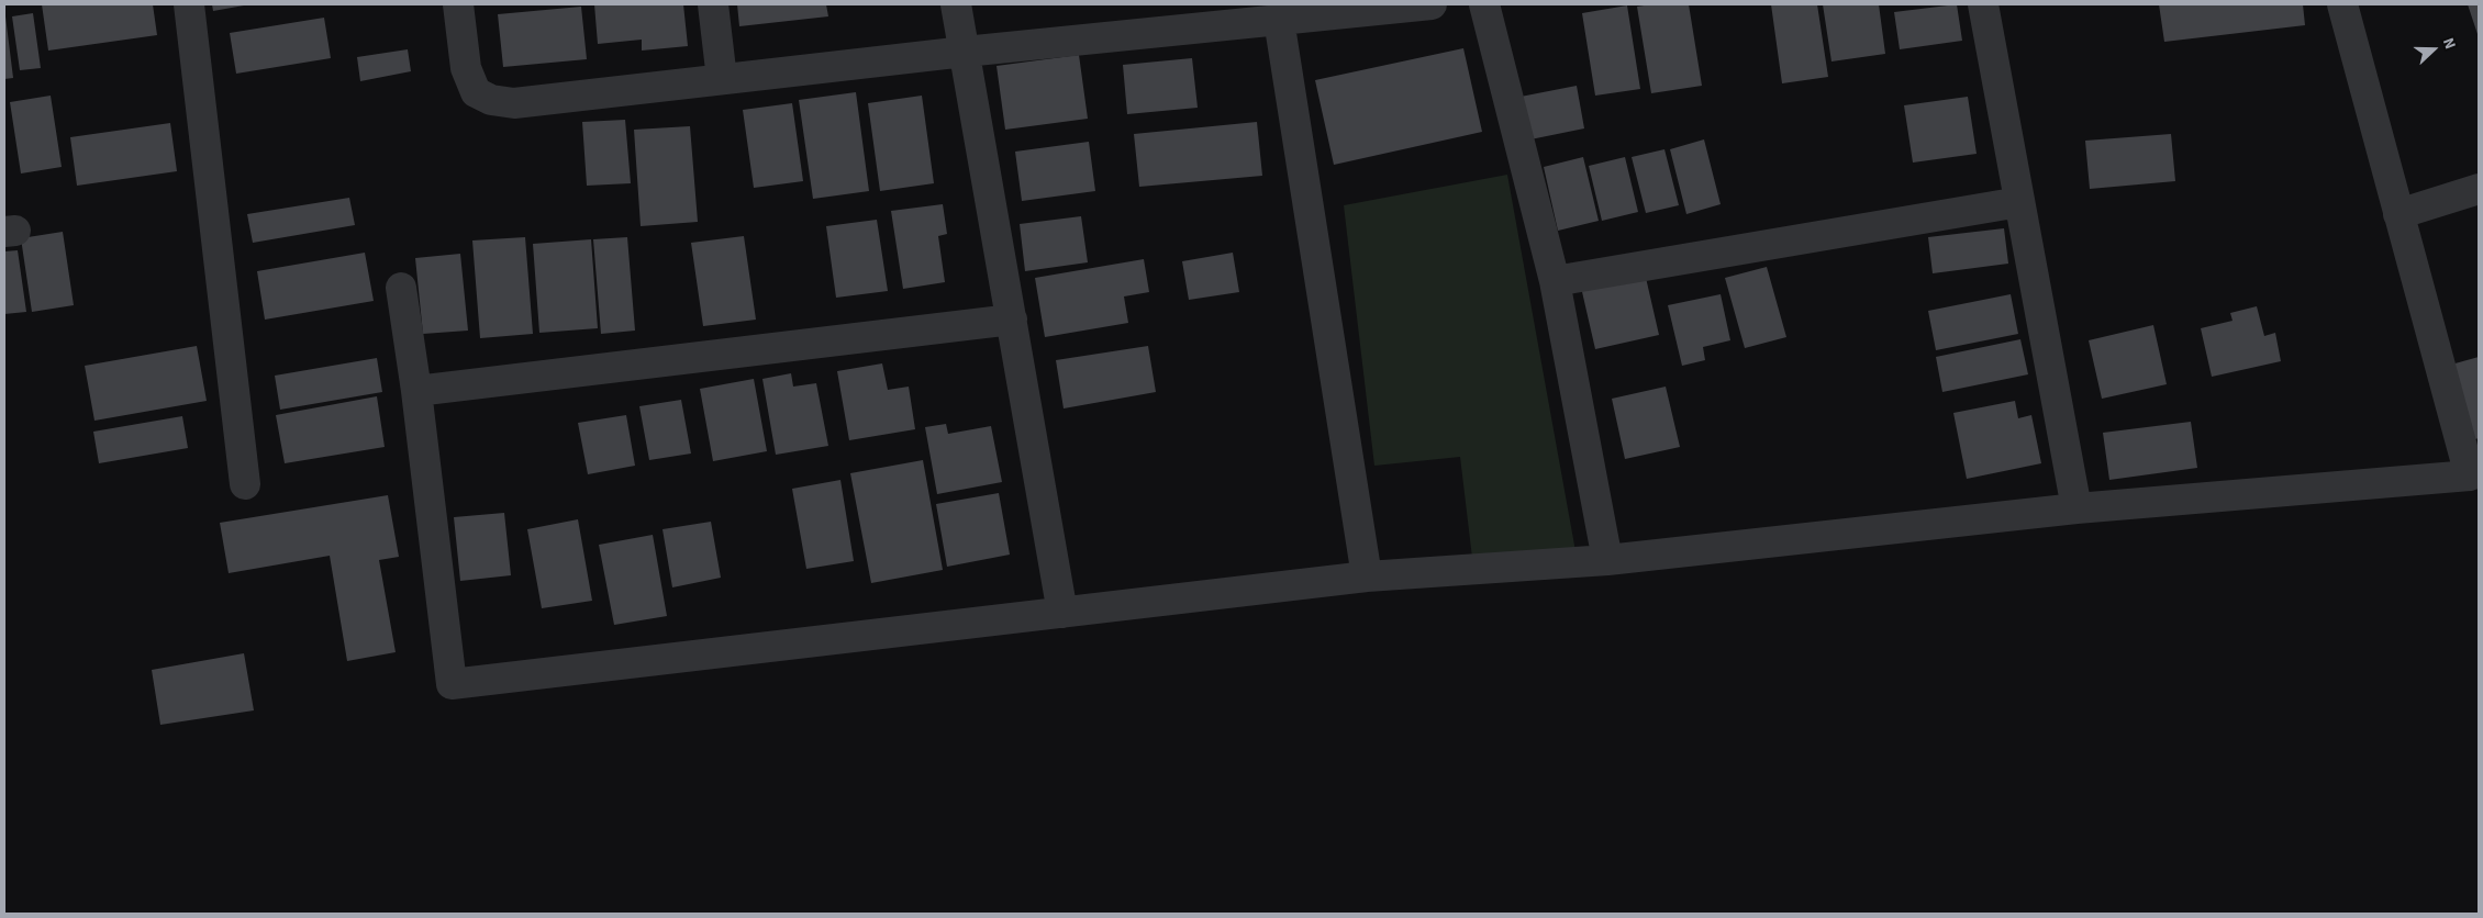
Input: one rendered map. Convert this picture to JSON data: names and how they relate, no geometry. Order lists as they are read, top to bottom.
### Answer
{
  "north": "right"
}
